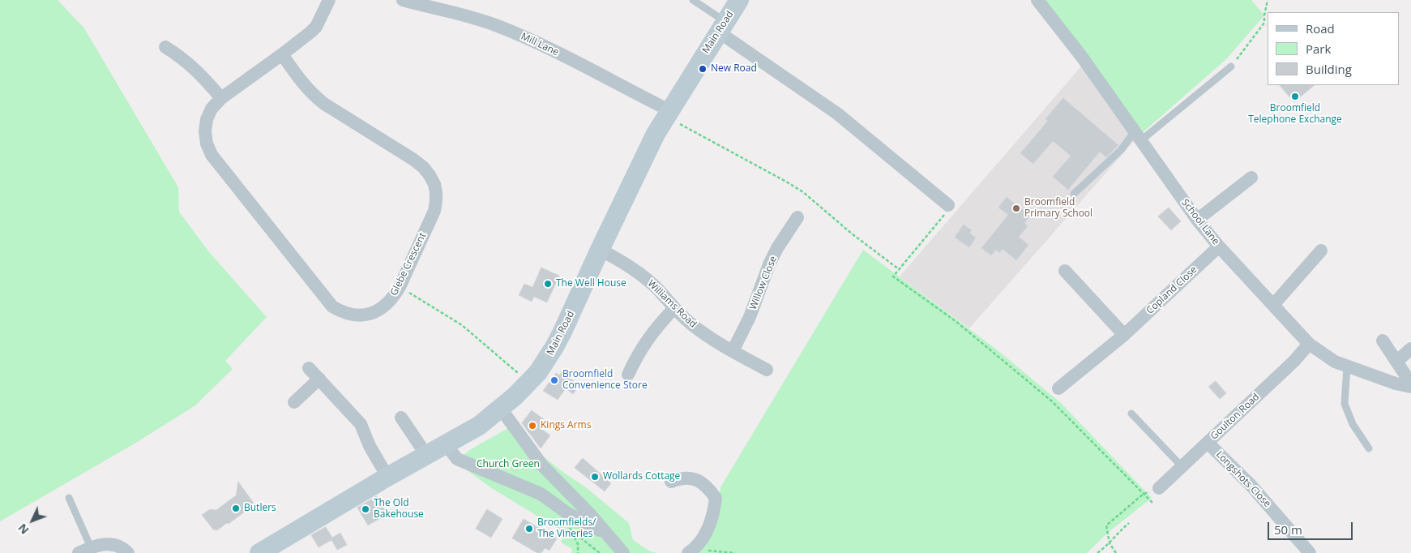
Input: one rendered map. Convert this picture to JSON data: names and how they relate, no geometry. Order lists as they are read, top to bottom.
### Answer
{
  "streets": {
    "main road": ["Main Road"],
    "street": [
      "Mill Lane",
      "School Lane",
      "Glebe Crescent",
      "Willow Close",
      "Copland Close",
      "Williams Road",
      "Goulton Road",
      "Longshots Close"
    ]
  },
  "crossings": [
    ["Main Road", "Mill Lane"],
    ["Main Road", "Williams Road"],
    ["School Lane", "Copland Close"],
    ["School Lane", "Goulton Road"],
    ["Willow Close", "Williams Road"],
    ["Goulton Road", "Longshots Close"]
  ],
  "parks": ["Church Green"],
  "places": [
    "New Road",
    "Broomfield Telephone Exchange",
    "Broomfield Primary School",
    "The Well House",
    "Broomfield Convenience Store",
    "Kings Arms",
    "Wollards Cottage",
    "Butlers",
    "The Old Bakehouse",
    "Broomfields/ The Vineries"
  ],
  "legend": ["Road", "Park", "Building"],
  "scale_bar": "50 m",
  "north": "bottom left"
}
